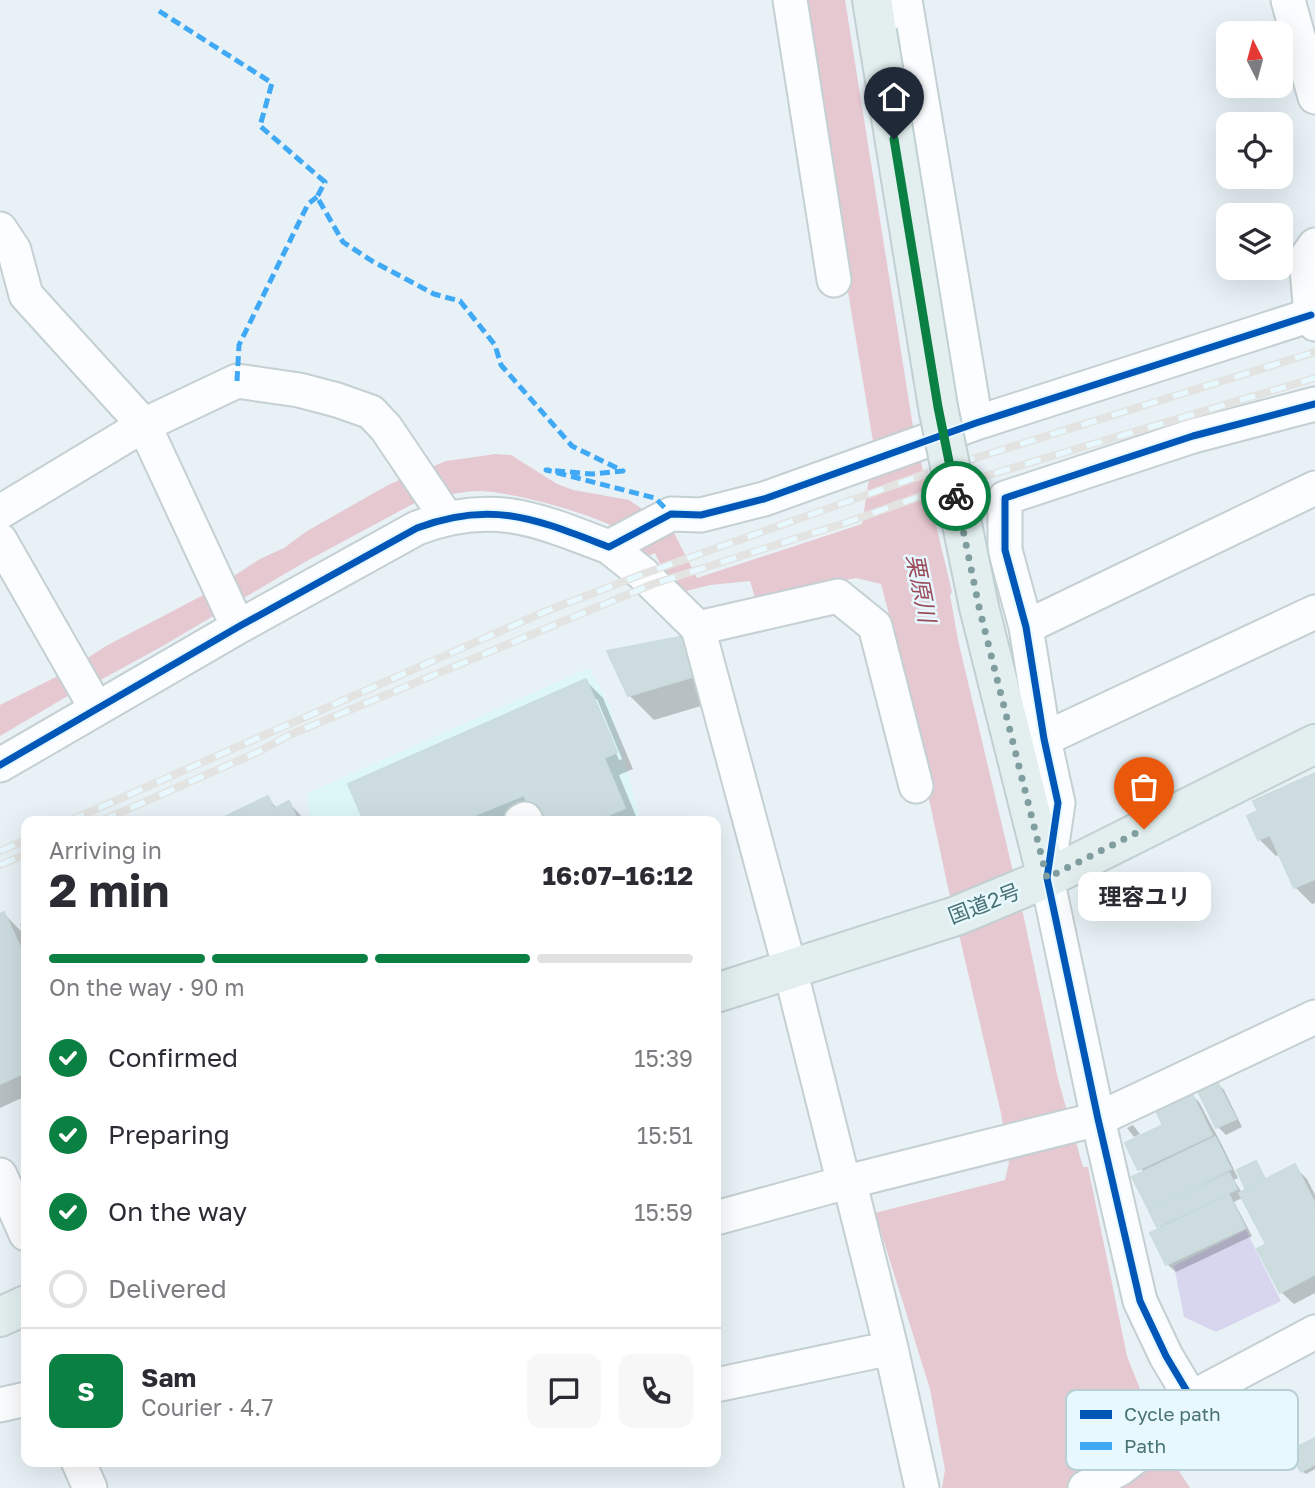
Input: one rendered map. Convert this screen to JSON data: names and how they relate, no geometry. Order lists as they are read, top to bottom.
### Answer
{
  "streets": {
    "highway": ["国道2号"]
  },
  "water": ["栗原川"],
  "places": ["理容ユリ"],
  "legend": ["Cycle path", "Path"],
  "north": "top",
  "page": {
    "heading": ["2 min", "Arriving in", "16:07–16:12"],
    "panel": ["Sam", "Courier · 4.7"],
    "bubble": "理容ユリ",
    "bar": "On the way · 90 m",
    "list": [
      ["Confirmed", "15:39"],
      ["Preparing", "15:51"],
      ["On the way", "15:59"],
      "Delivered"
    ],
    "round": "S"
  }
}
